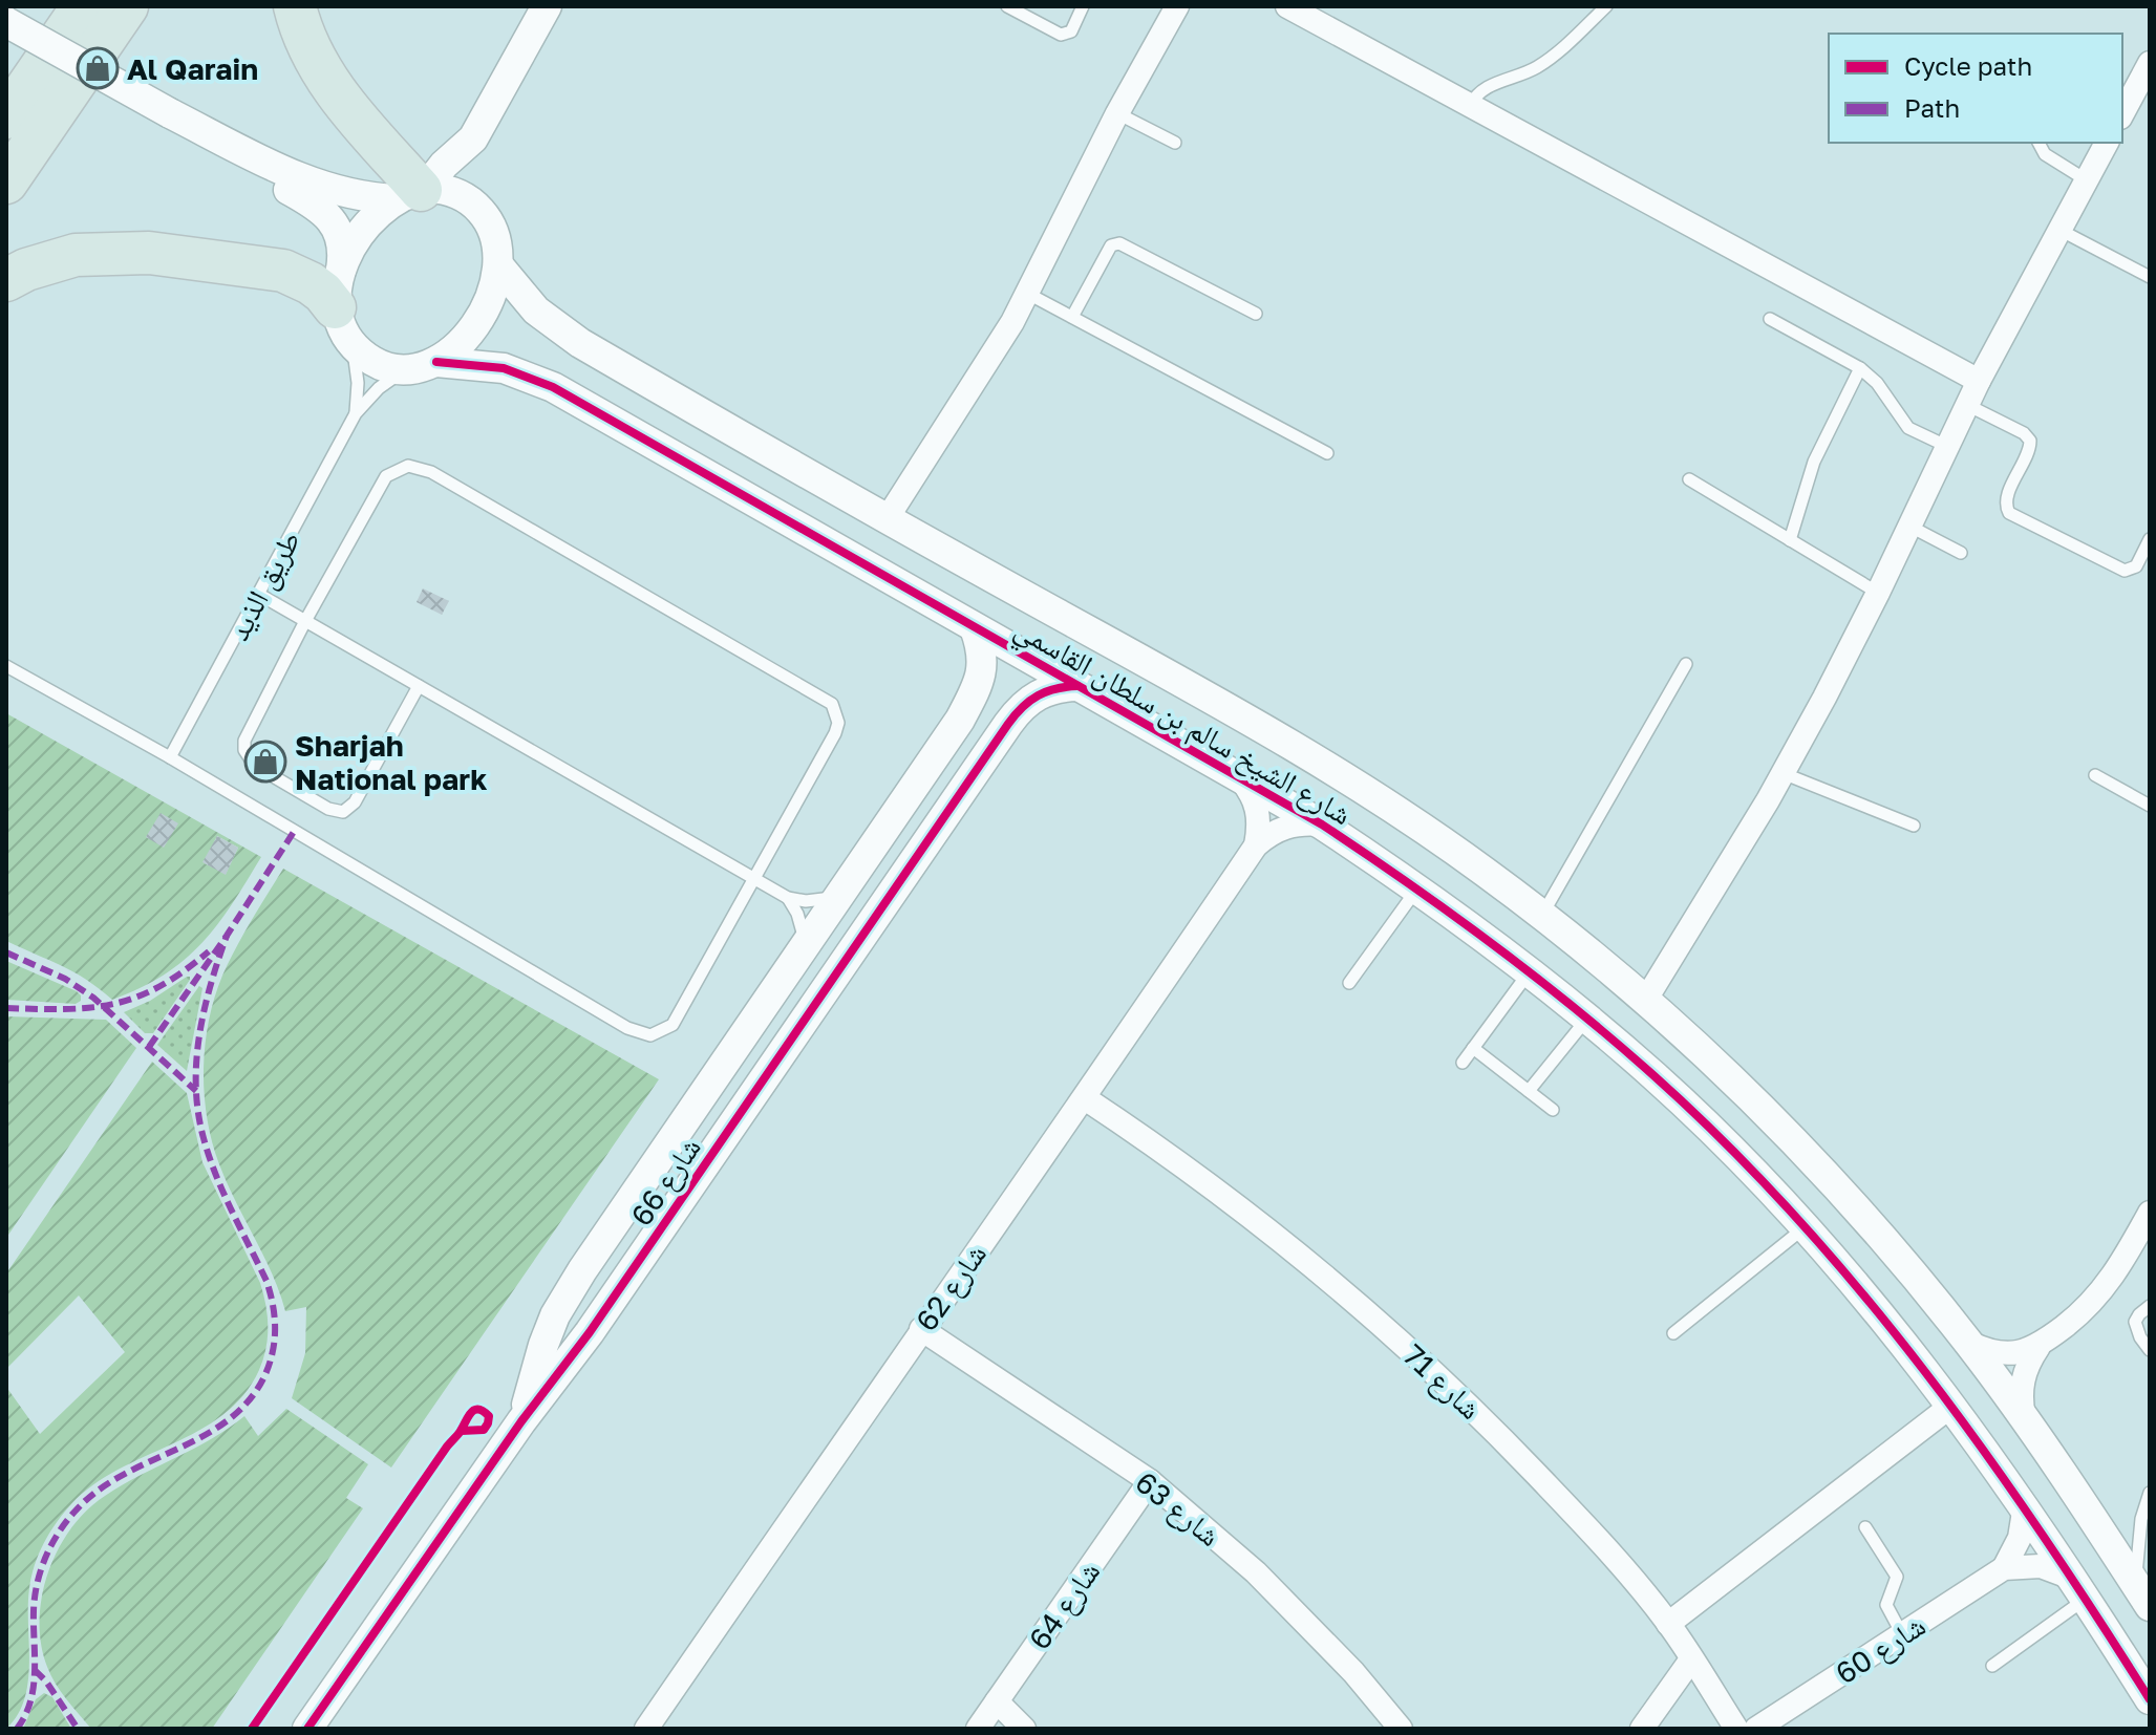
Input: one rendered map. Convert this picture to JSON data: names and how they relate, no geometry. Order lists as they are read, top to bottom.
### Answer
{
  "streets": {
    "street": [
      "شارع الشيخ سالم بن سلطان القاسمي",
      "شارع 66",
      "شارع 62",
      "شارع 71",
      "شارع 63",
      "شارع 64",
      "شارع 60"
    ],
    "lane": ["طريق الذيد"]
  },
  "crossings": [
    ["طريق الذيد", "شارع الشيخ سالم بن سلطان القاسمي"],
    ["شارع الشيخ سالم بن سلطان القاسمي", "شارع 66"],
    ["شارع الشيخ سالم بن سلطان القاسمي", "شارع 62"],
    ["شارع 62", "شارع 71"],
    ["شارع 62", "شارع 63"],
    ["شارع 63", "شارع 64"]
  ],
  "places": {
    "shop": ["Al Qarain", "Sharjah National park"]
  },
  "legend": ["Cycle path", "Path"]
}
